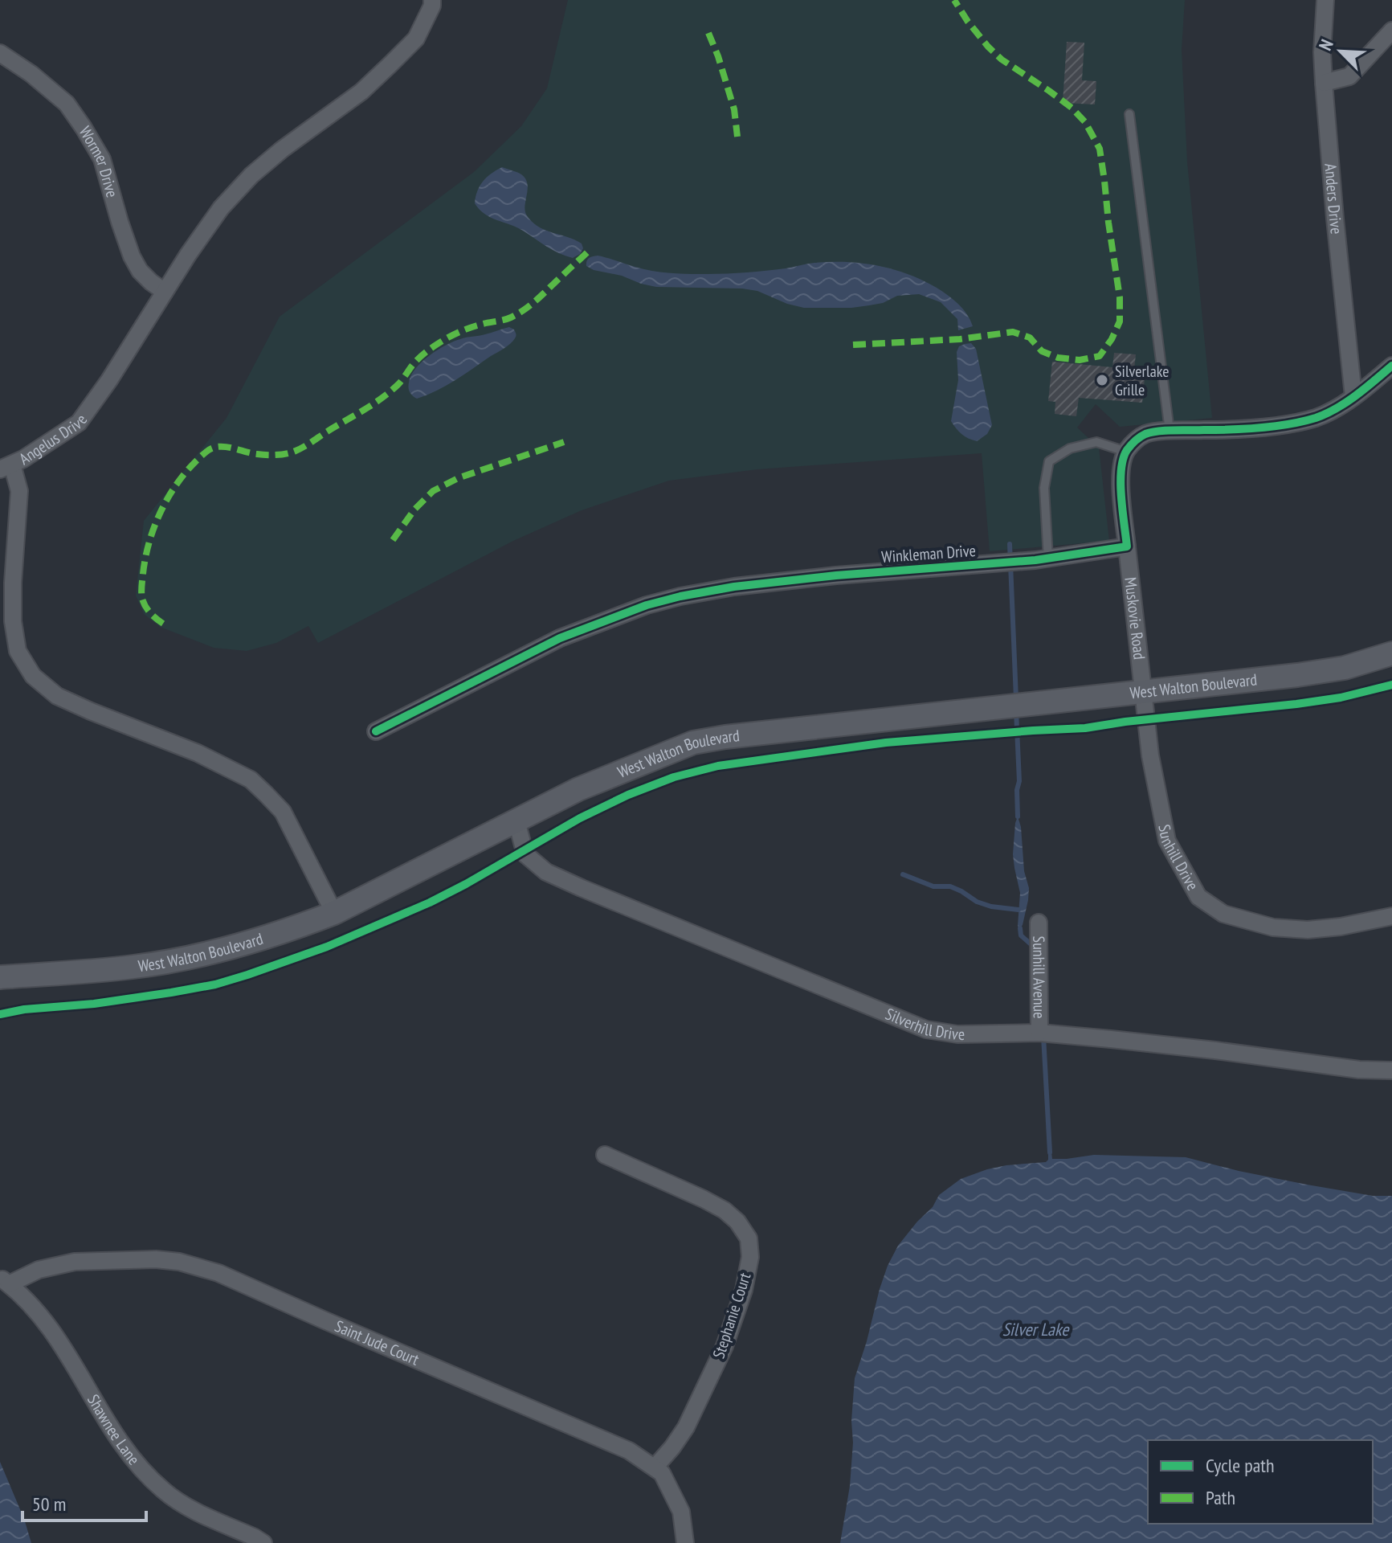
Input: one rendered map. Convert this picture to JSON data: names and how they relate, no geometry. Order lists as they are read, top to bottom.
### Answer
{
  "streets": {
    "main road": ["West Walton Boulevard"],
    "street": [
      "Wormer Drive",
      "Anders Drive",
      "Angelus Drive",
      "Winkleman Drive",
      "Muskovie Road",
      "Sunhill Drive",
      "Sunhill Avenue",
      "Silverhill Drive",
      "Stephanie Court",
      "Saint Jude Court",
      "Shawnee Lane"
    ]
  },
  "crossings": [
    ["Wormer Drive", "Angelus Drive"],
    ["Angelus Drive", "West Walton Boulevard"],
    ["Winkleman Drive", "Muskovie Road"],
    ["Muskovie Road", "West Walton Boulevard"],
    ["Muskovie Road", "Sunhill Drive"],
    ["West Walton Boulevard", "Sunhill Drive"],
    ["West Walton Boulevard", "Silverhill Drive"],
    ["Sunhill Avenue", "Silverhill Drive"],
    ["Stephanie Court", "Saint Jude Court"],
    ["Saint Jude Court", "Shawnee Lane"]
  ],
  "water": ["Silver Lake"],
  "places": ["Silverlake Grille"],
  "legend": ["Cycle path", "Path"],
  "scale_bar": "50 m",
  "north": "top left"
}
